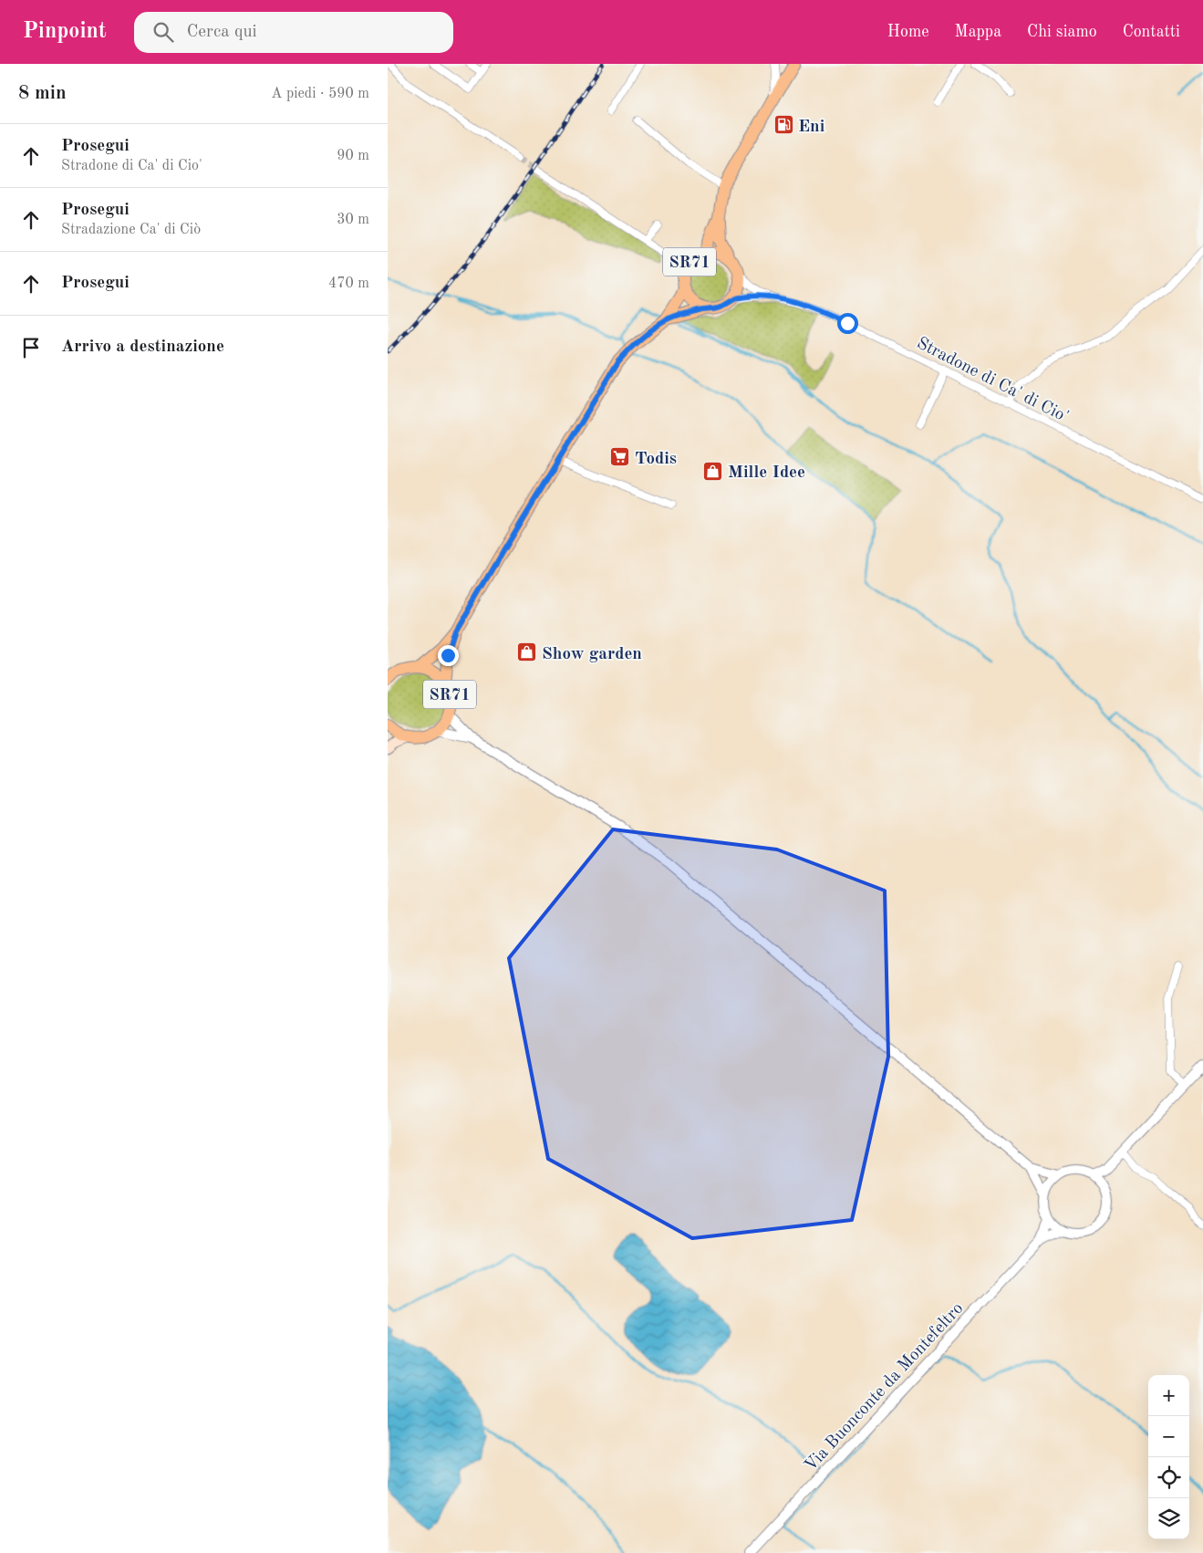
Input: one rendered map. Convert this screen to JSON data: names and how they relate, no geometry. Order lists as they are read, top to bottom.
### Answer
{
  "streets": {
    "main road": ["SR71"],
    "street": ["Stradone di Ca' di Cio'", "Via Buonconte da Montefeltro"]
  },
  "places": {
    "fuel station": ["Eni"],
    "supermarket": ["Todis"],
    "shop": ["Mille Idee", "Show garden"]
  },
  "page": {
    "header": "Pinpoint",
    "search": "Cerca qui",
    "nav": [
      "Home",
      "Mappa",
      "Chi siamo",
      "Contatti"
    ],
    "heading": ["8 min", "A piedi · 590 m"],
    "list": [
      ["Prosegui", "Stradone di Ca' di Cio'", "90 m"],
      ["Prosegui", "Stradazione Ca' di Ciò", "30 m"],
      ["Prosegui", "470 m"],
      "Arrivo a destinazione"
    ],
    "map_buttons": ["+", "−"]
  }
}
